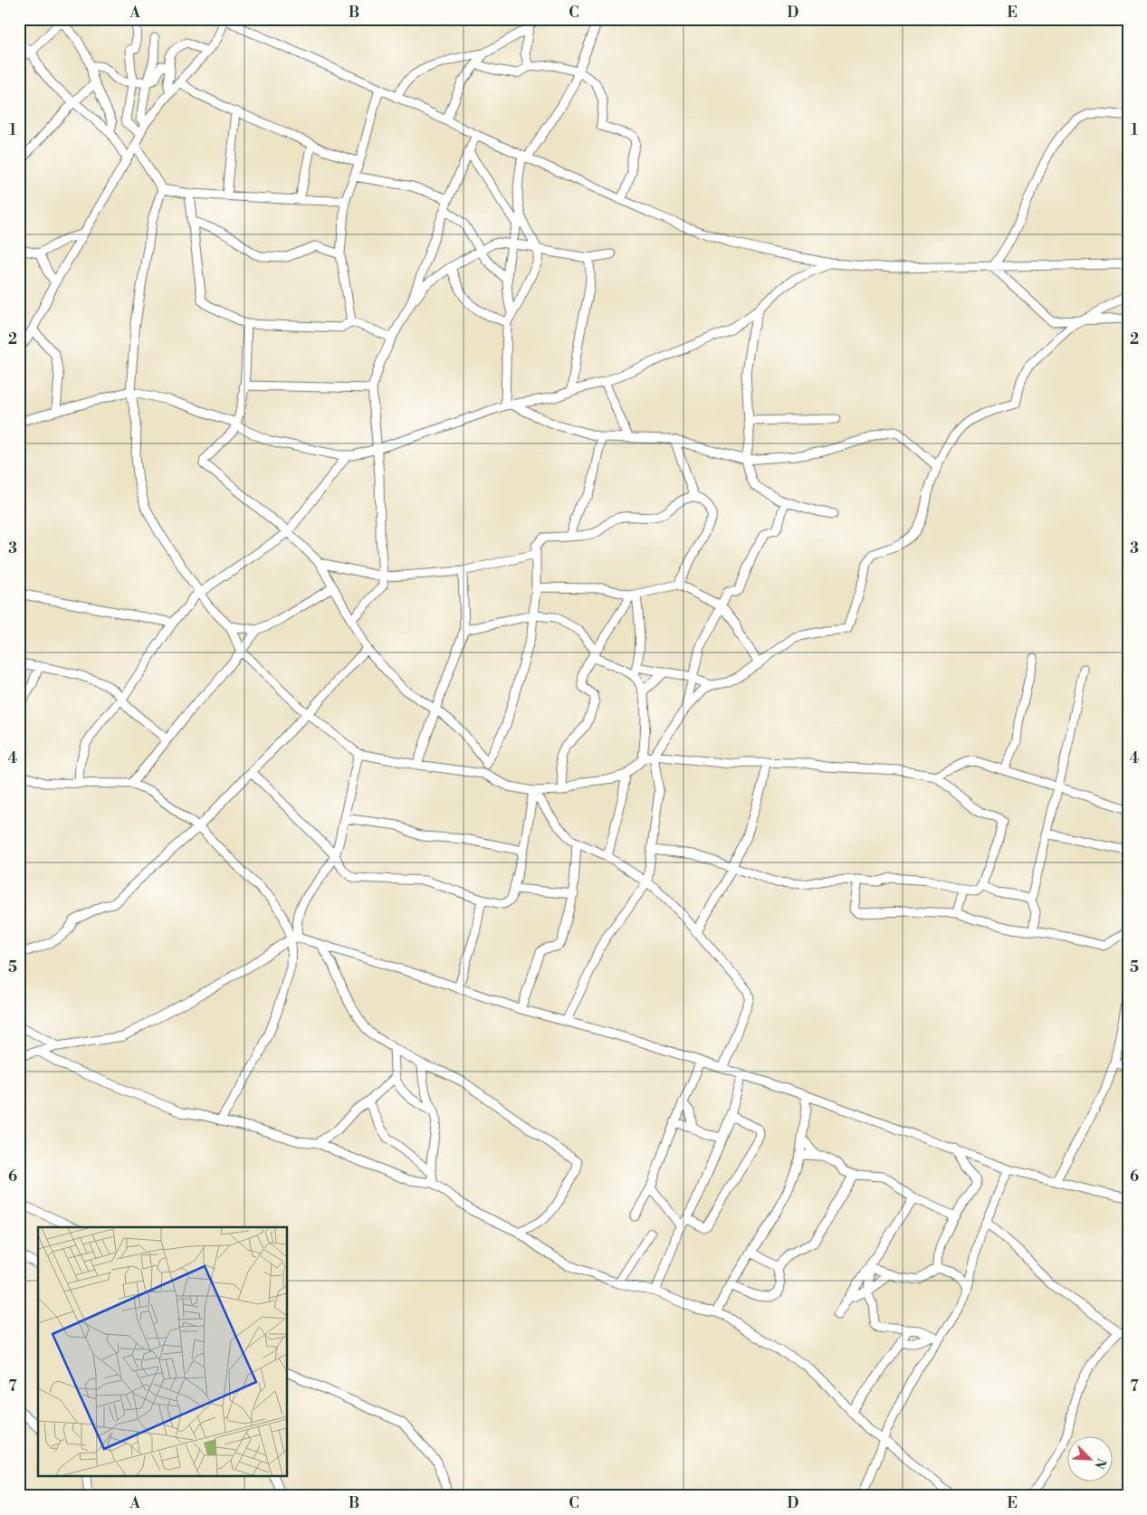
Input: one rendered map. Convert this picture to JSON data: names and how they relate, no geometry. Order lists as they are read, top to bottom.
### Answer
{
  "north": "bottom right",
  "grid": {
    "columns": [
      "A",
      "B",
      "C",
      "D",
      "E"
    ],
    "rows": [
      "1",
      "2",
      "3",
      "4",
      "5",
      "6",
      "7"
    ]
  }
}
